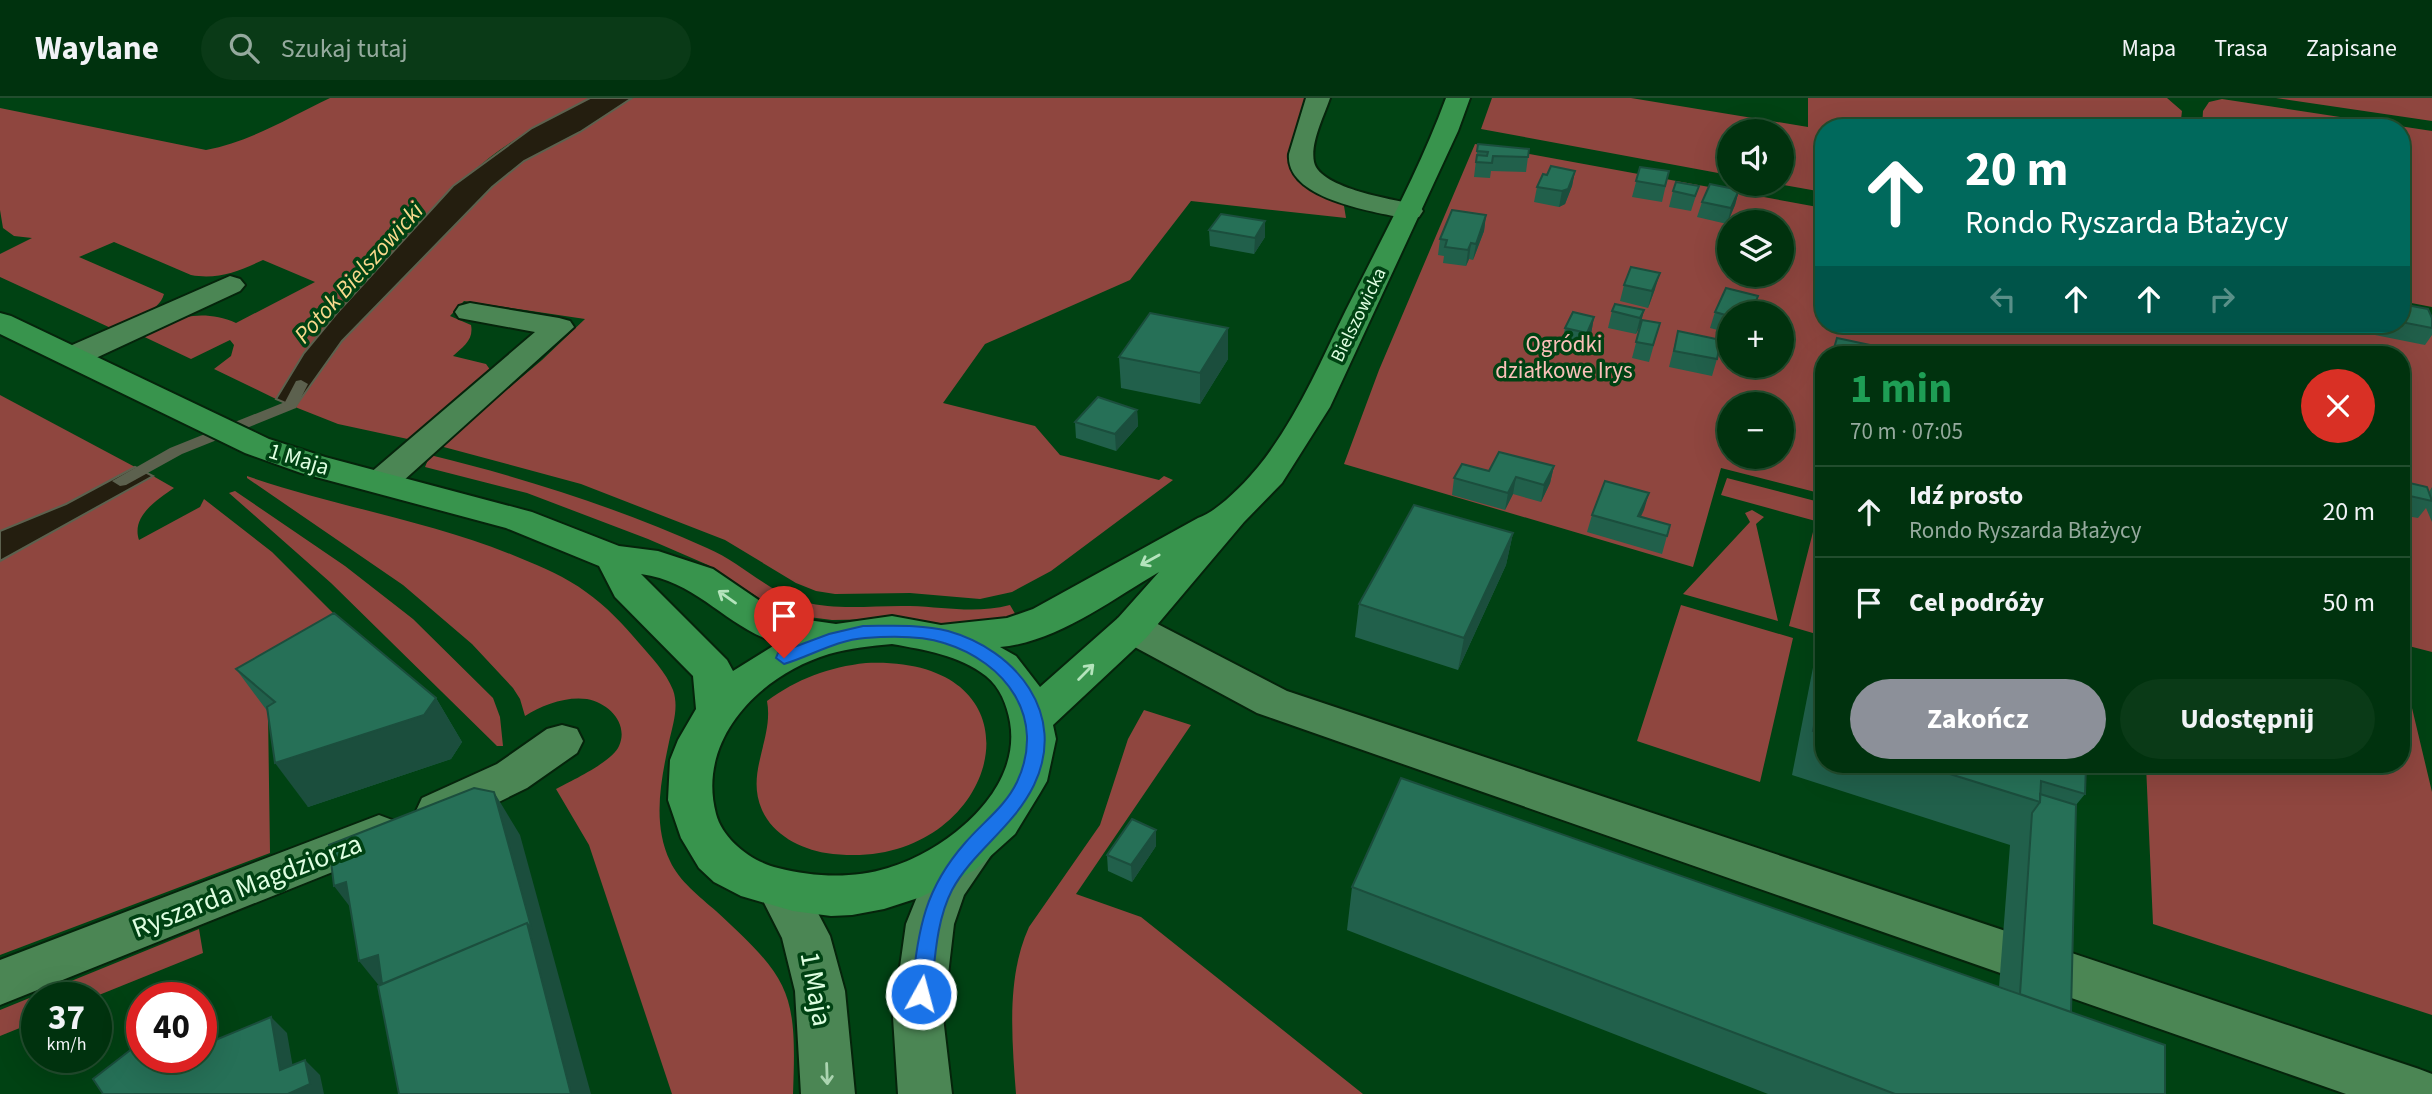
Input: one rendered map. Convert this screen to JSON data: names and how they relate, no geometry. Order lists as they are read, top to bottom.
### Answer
{
  "streets": {
    "main road": ["Bielszowicka", "1 Maja"],
    "street": ["Ryszarda Magdziorza"]
  },
  "water": ["Potok Bielszowicki"],
  "parks": ["Ogródki działkowe Irys"],
  "page": {
    "header": "Waylane",
    "search": "Szukaj tutaj",
    "nav": ["Mapa", "Trasa", "Zapisane"],
    "map_buttons": ["+", "−"],
    "turn": ["20 m", "Rondo Ryszarda Błażycy"],
    "heading": ["1 min", "70 m · 07:05"],
    "list": [
      {
        "name": "Idź prosto",
        "note": "Rondo Ryszarda Błażycy",
        "value": "20 m"
      },
      {
        "name": "Cel podróży",
        "value": "50 m"
      }
    ],
    "buttons": ["Zakończ", "Udostępnij"],
    "speed": "37 km/h",
    "limit": "40"
  }
}
